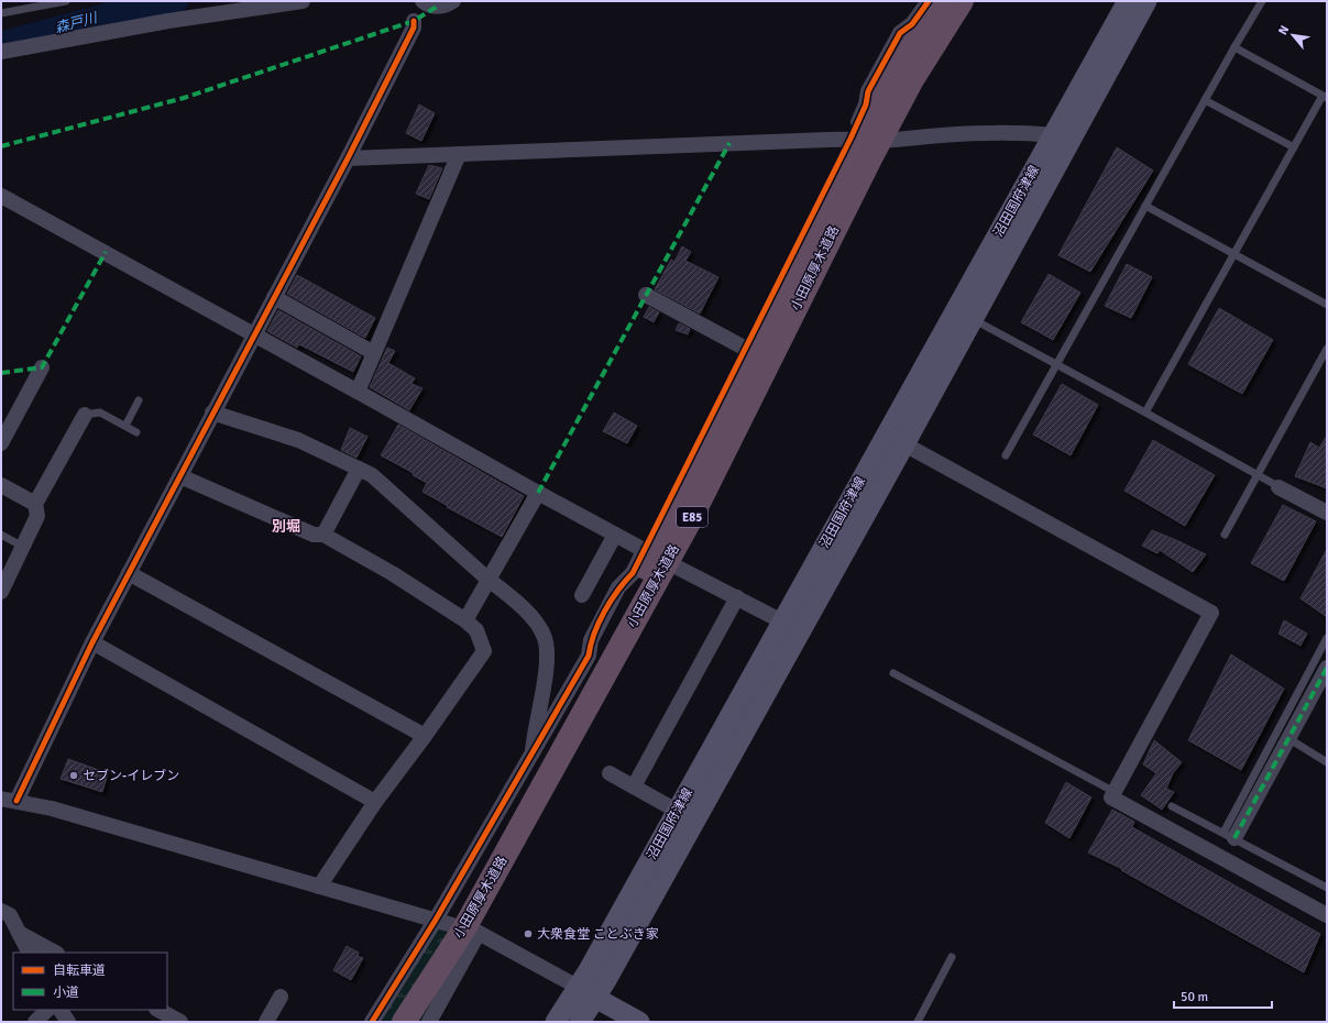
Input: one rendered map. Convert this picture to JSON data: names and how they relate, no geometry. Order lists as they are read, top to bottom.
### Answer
{
  "streets": {
    "highway": ["小田原厚木道路", "E85"],
    "main road": ["沼田国府津線"]
  },
  "districts": ["別堀"],
  "water": ["森戸川"],
  "places": ["セブン-イレブン", "大衆食堂 ことぶき家"],
  "legend": ["自転車道", "小道"],
  "scale_bar": "50 m",
  "north": "top left"
}
